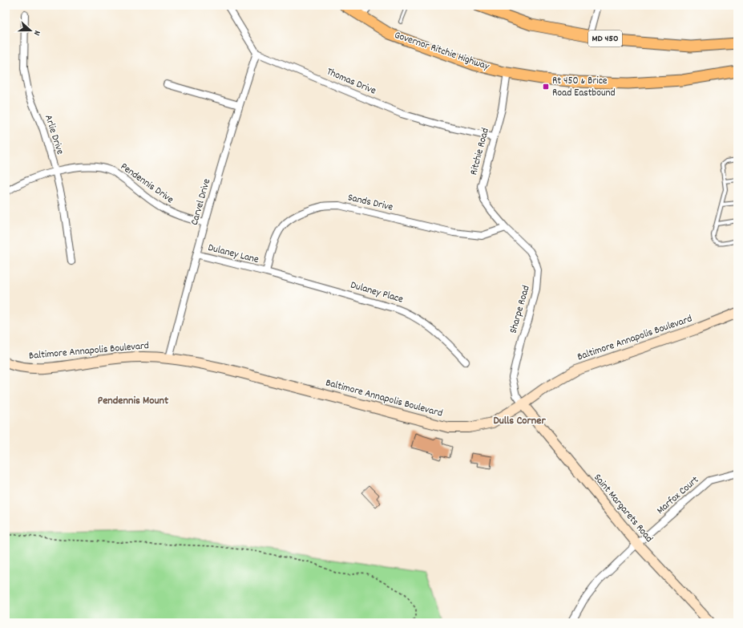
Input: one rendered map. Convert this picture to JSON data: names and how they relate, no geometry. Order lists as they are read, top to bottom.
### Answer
{
  "streets": {
    "main road": [
      "MD 450",
      "Governor Ritchie Highway",
      "Baltimore Annapolis Boulevard",
      "Saint Margarets Road"
    ],
    "street": [
      "Thomas Drive",
      "Arlie Drive",
      "Ritchie Road",
      "Pendennis Drive",
      "Carvel Drive",
      "Sands Drive",
      "Dulaney Lane",
      "Dulaney Place",
      "Sharpe Road",
      "Marfox Court"
    ]
  },
  "crossings": [
    ["Governor Ritchie Highway", "Ritchie Road"],
    ["Thomas Drive", "Ritchie Road"],
    ["Thomas Drive", "Carvel Drive"],
    ["Arlie Drive", "Pendennis Drive"],
    ["Ritchie Road", "Sands Drive"],
    ["Ritchie Road", "Sharpe Road"],
    ["Pendennis Drive", "Carvel Drive"],
    ["Carvel Drive", "Dulaney Lane"],
    ["Carvel Drive", "Baltimore Annapolis Boulevard"],
    ["Sands Drive", "Dulaney Lane"],
    ["Sands Drive", "Dulaney Place"],
    ["Sands Drive", "Sharpe Road"],
    ["Dulaney Lane", "Dulaney Place"],
    ["Sharpe Road", "Baltimore Annapolis Boulevard"],
    ["Sharpe Road", "Saint Margarets Road"],
    ["Baltimore Annapolis Boulevard", "Saint Margarets Road"],
    ["Marfox Court", "Saint Margarets Road"]
  ],
  "districts": ["Pendennis Mount", "Dulls Corner"],
  "places": {
    "transit": ["Rt 450 & Brice Road Eastbound"]
  },
  "north": "right"
}
